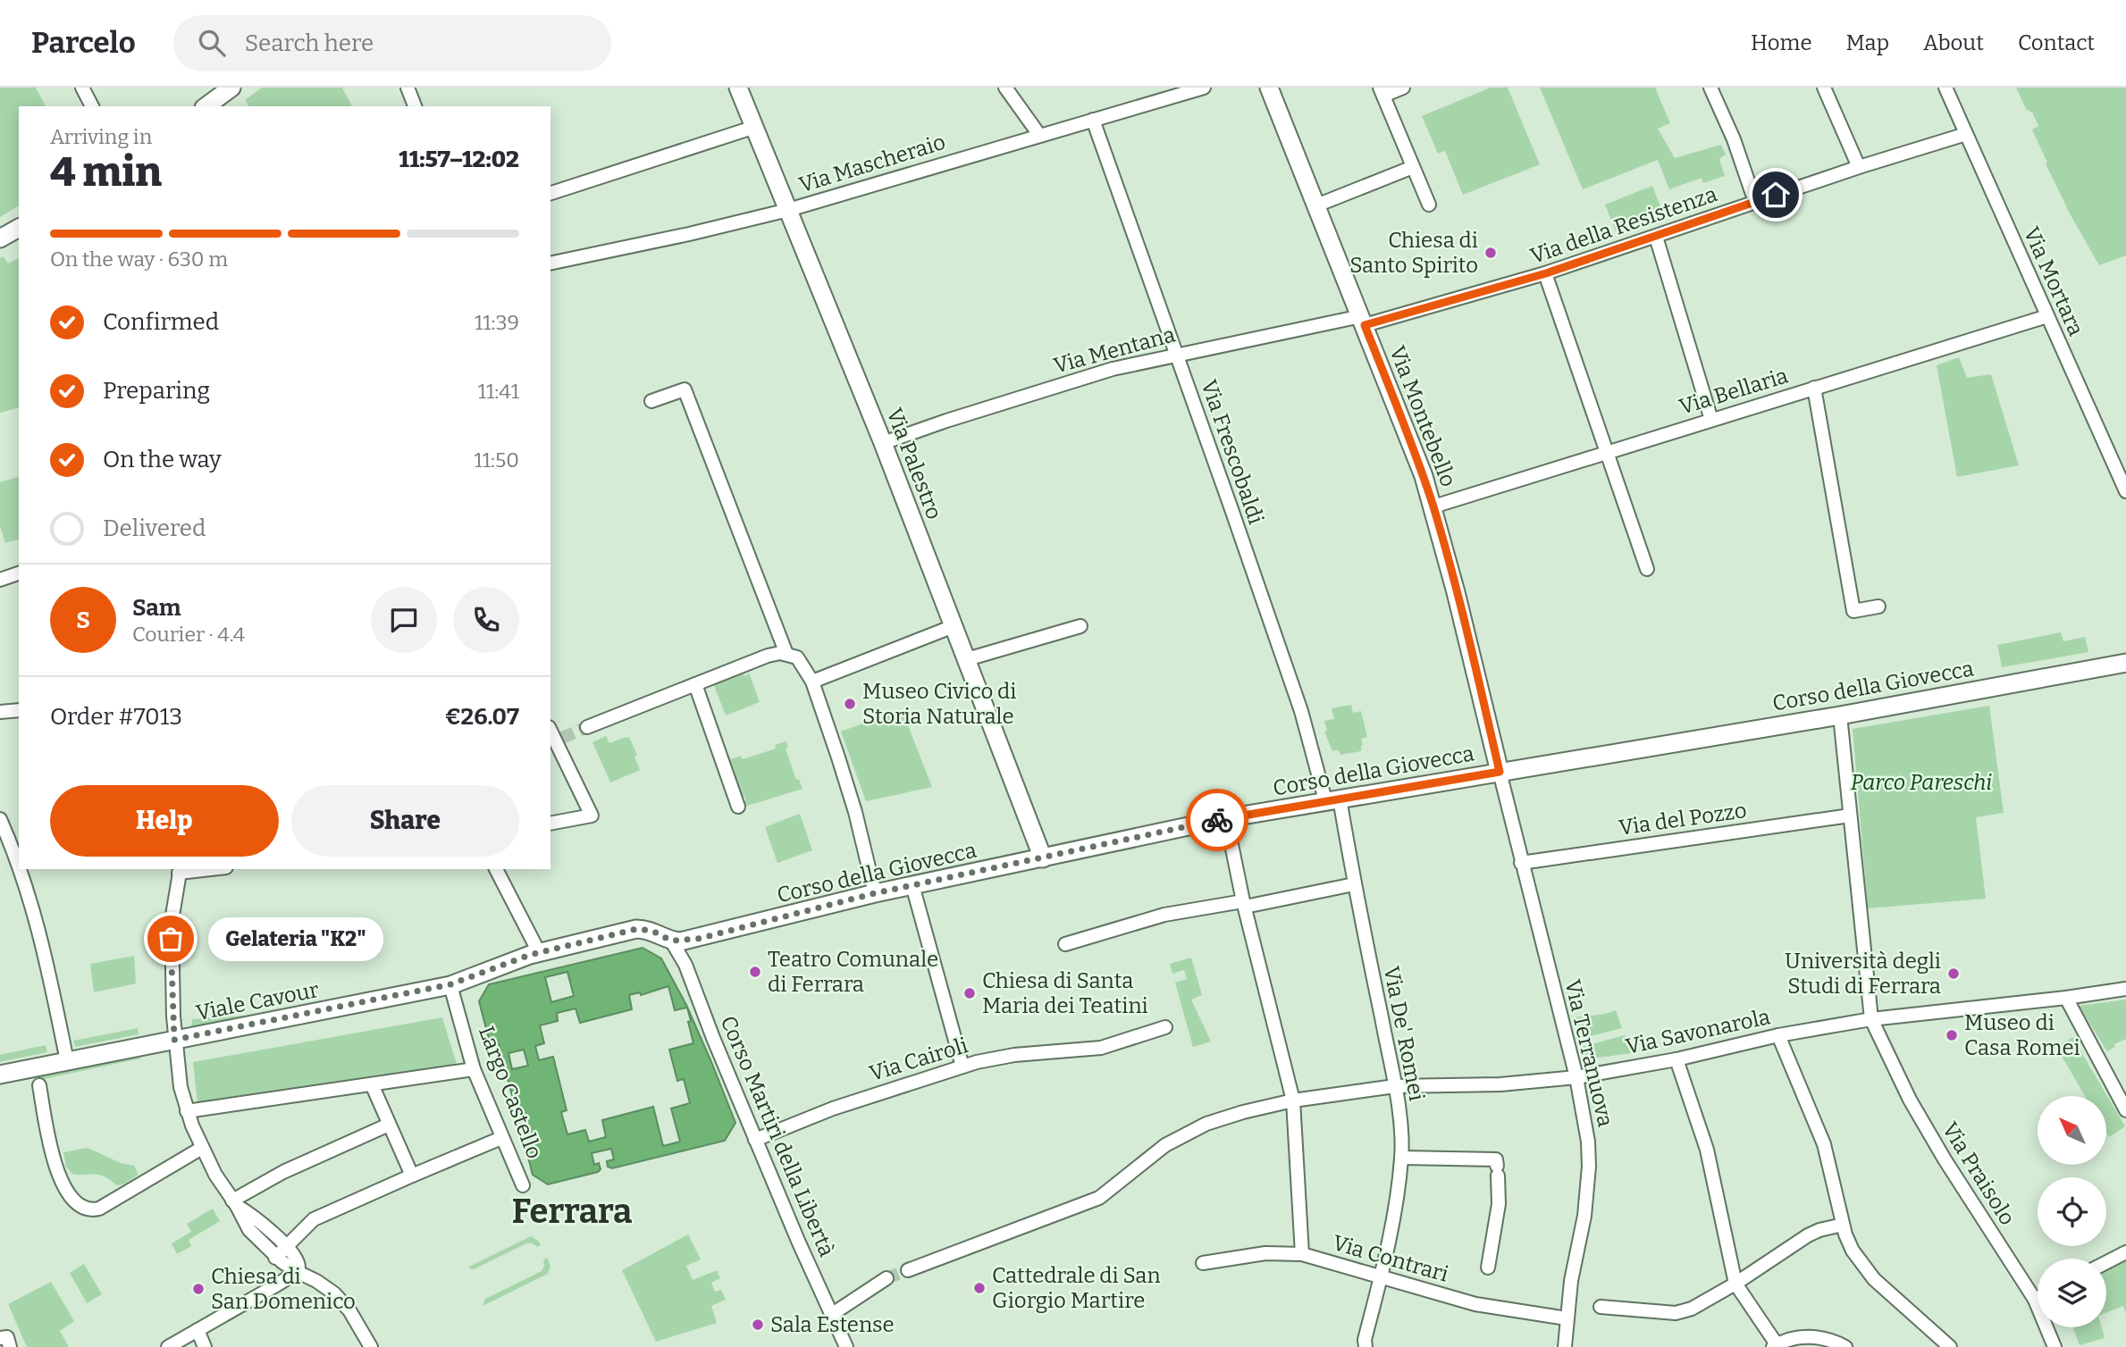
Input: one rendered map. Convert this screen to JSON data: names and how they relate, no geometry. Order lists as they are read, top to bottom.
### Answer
{
  "streets": {
    "street": [
      "Via Mascheraio",
      "Via della Resistenza",
      "Via Mortara",
      "Via Mentana",
      "Via Bellaria",
      "Via Montebello",
      "Via Frescobaldi",
      "Via Palestro",
      "Corso della Giovecca",
      "Via del Pozzo",
      "Viale Cavour",
      "Via Savonarola",
      "Via De' Romei",
      "Via Terranuova",
      "Via Cairoli",
      "Largo Castello",
      "Corso Martiri della Libertà",
      "Via Praisolo",
      "Via Contrari"
    ]
  },
  "crossings": [
    ["Via Mascheraio", "Via Frescobaldi"],
    ["Via Mascheraio", "Via Palestro"],
    ["Via della Resistenza", "Via Mortara"],
    ["Via della Resistenza", "Via Mentana"],
    ["Via della Resistenza", "Via Montebello"],
    ["Via Mortara", "Via Bellaria"],
    ["Via Mentana", "Via Montebello"],
    ["Via Mentana", "Via Frescobaldi"],
    ["Via Mentana", "Via Palestro"],
    ["Via Bellaria", "Via Montebello"],
    ["Via Montebello", "Corso della Giovecca"],
    ["Via Montebello", "Via Terranuova"],
    ["Via Frescobaldi", "Corso della Giovecca"],
    ["Via Frescobaldi", "Via De' Romei"],
    ["Via Palestro", "Corso della Giovecca"],
    ["Corso della Giovecca", "Via De' Romei"],
    ["Corso della Giovecca", "Via Terranuova"],
    ["Corso della Giovecca", "Corso Martiri della Libertà"],
    ["Corso della Giovecca", "Via Praisolo"],
    ["Via del Pozzo", "Via Terranuova"],
    ["Via del Pozzo", "Via Praisolo"],
    ["Viale Cavour", "Largo Castello"],
    ["Via Savonarola", "Via De' Romei"],
    ["Via Savonarola", "Via Terranuova"],
    ["Via Savonarola", "Via Praisolo"],
    ["Via De' Romei", "Via Contrari"],
    ["Via Terranuova", "Via Contrari"],
    ["Via Cairoli", "Corso Martiri della Libertà"]
  ],
  "districts": ["Ferrara"],
  "parks": ["Parco Pareschi"],
  "places": [
    "Chiesa di Santo Spirito",
    "Museo Civico di Storia Naturale",
    "Gelateria \"K2\"",
    "Teatro Comunale di Ferrara",
    "Università degli Studi di Ferrara",
    "Chiesa di Santa Maria dei Teatini",
    "Museo di Casa Romei",
    "Cattedrale di San Giorgio Martire",
    "Chiesa di San Domenico",
    "Sala Estense"
  ],
  "north": "top left",
  "page": {
    "header": "Parcelo",
    "search": "Search here",
    "nav": [
      "Home",
      "Map",
      "About",
      "Contact"
    ],
    "heading": ["4 min", "Arriving in", "11:57–12:02"],
    "panel": [
      "Sam",
      "Courier · 4.4",
      "Order #7013",
      "€26.07"
    ],
    "bar": "On the way · 630 m",
    "list": [
      ["Confirmed", "11:39"],
      ["Preparing", "11:41"],
      ["On the way", "11:50"],
      "Delivered"
    ],
    "round": "S",
    "buttons": ["Help", "Share"],
    "bubble": "Gelateria \"K2\""
  }
}
